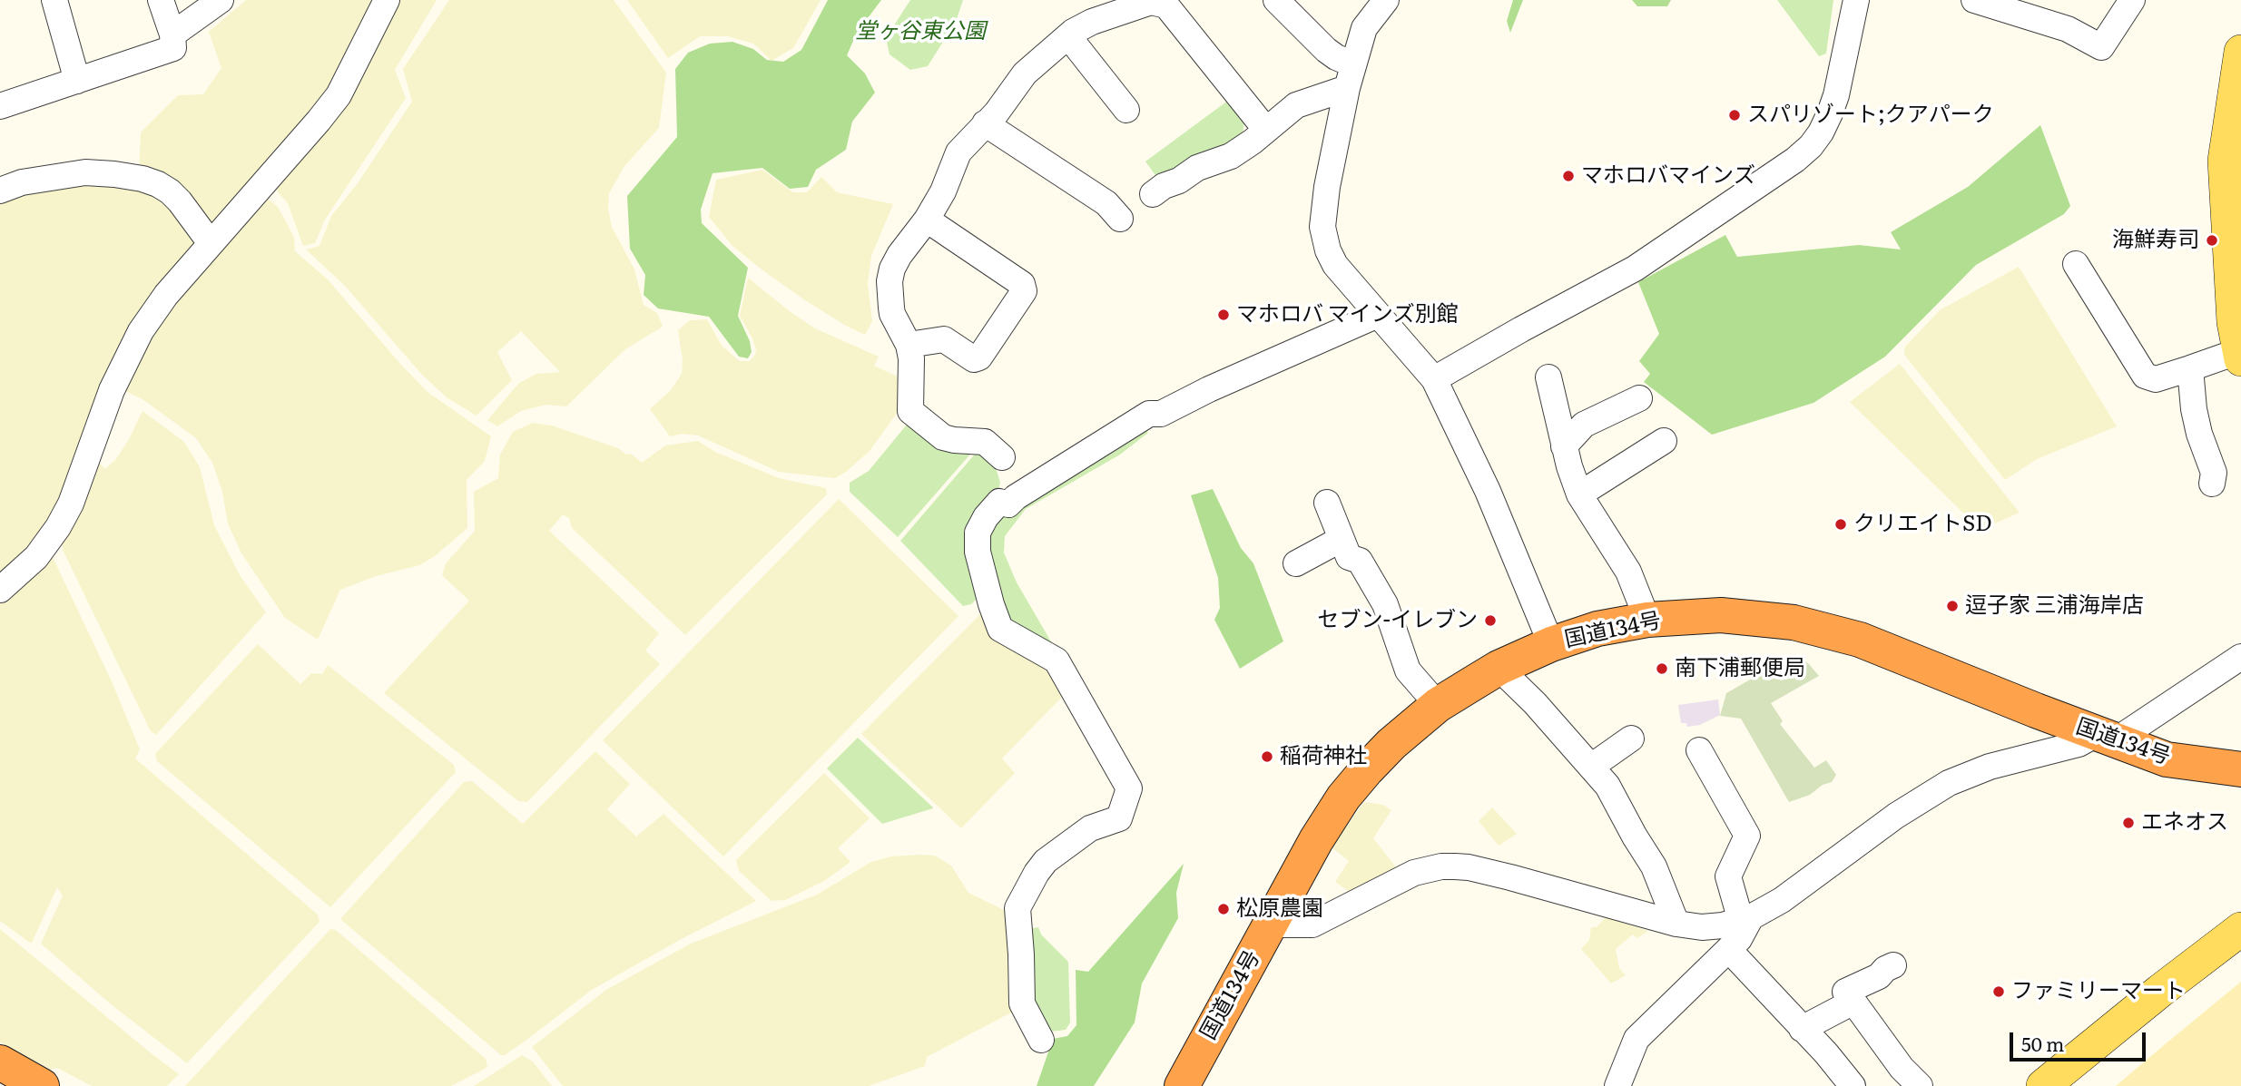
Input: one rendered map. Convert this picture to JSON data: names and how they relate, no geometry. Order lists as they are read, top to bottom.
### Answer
{
  "streets": {
    "highway": ["国道134号"]
  },
  "parks": ["堂ヶ谷東公園"],
  "places": [
    "スパリゾート;クアパーク",
    "マホロバマインズ",
    "海鮮寿司",
    "マホロバ マインズ別館",
    "クリエイトSD",
    "逗子家 三浦海岸店",
    "セブン-イレブン",
    "南下浦郵便局",
    "稲荷神社",
    "エネオス",
    "松原農園",
    "ファミリーマート"
  ],
  "scale_bar": "50 m"
}
